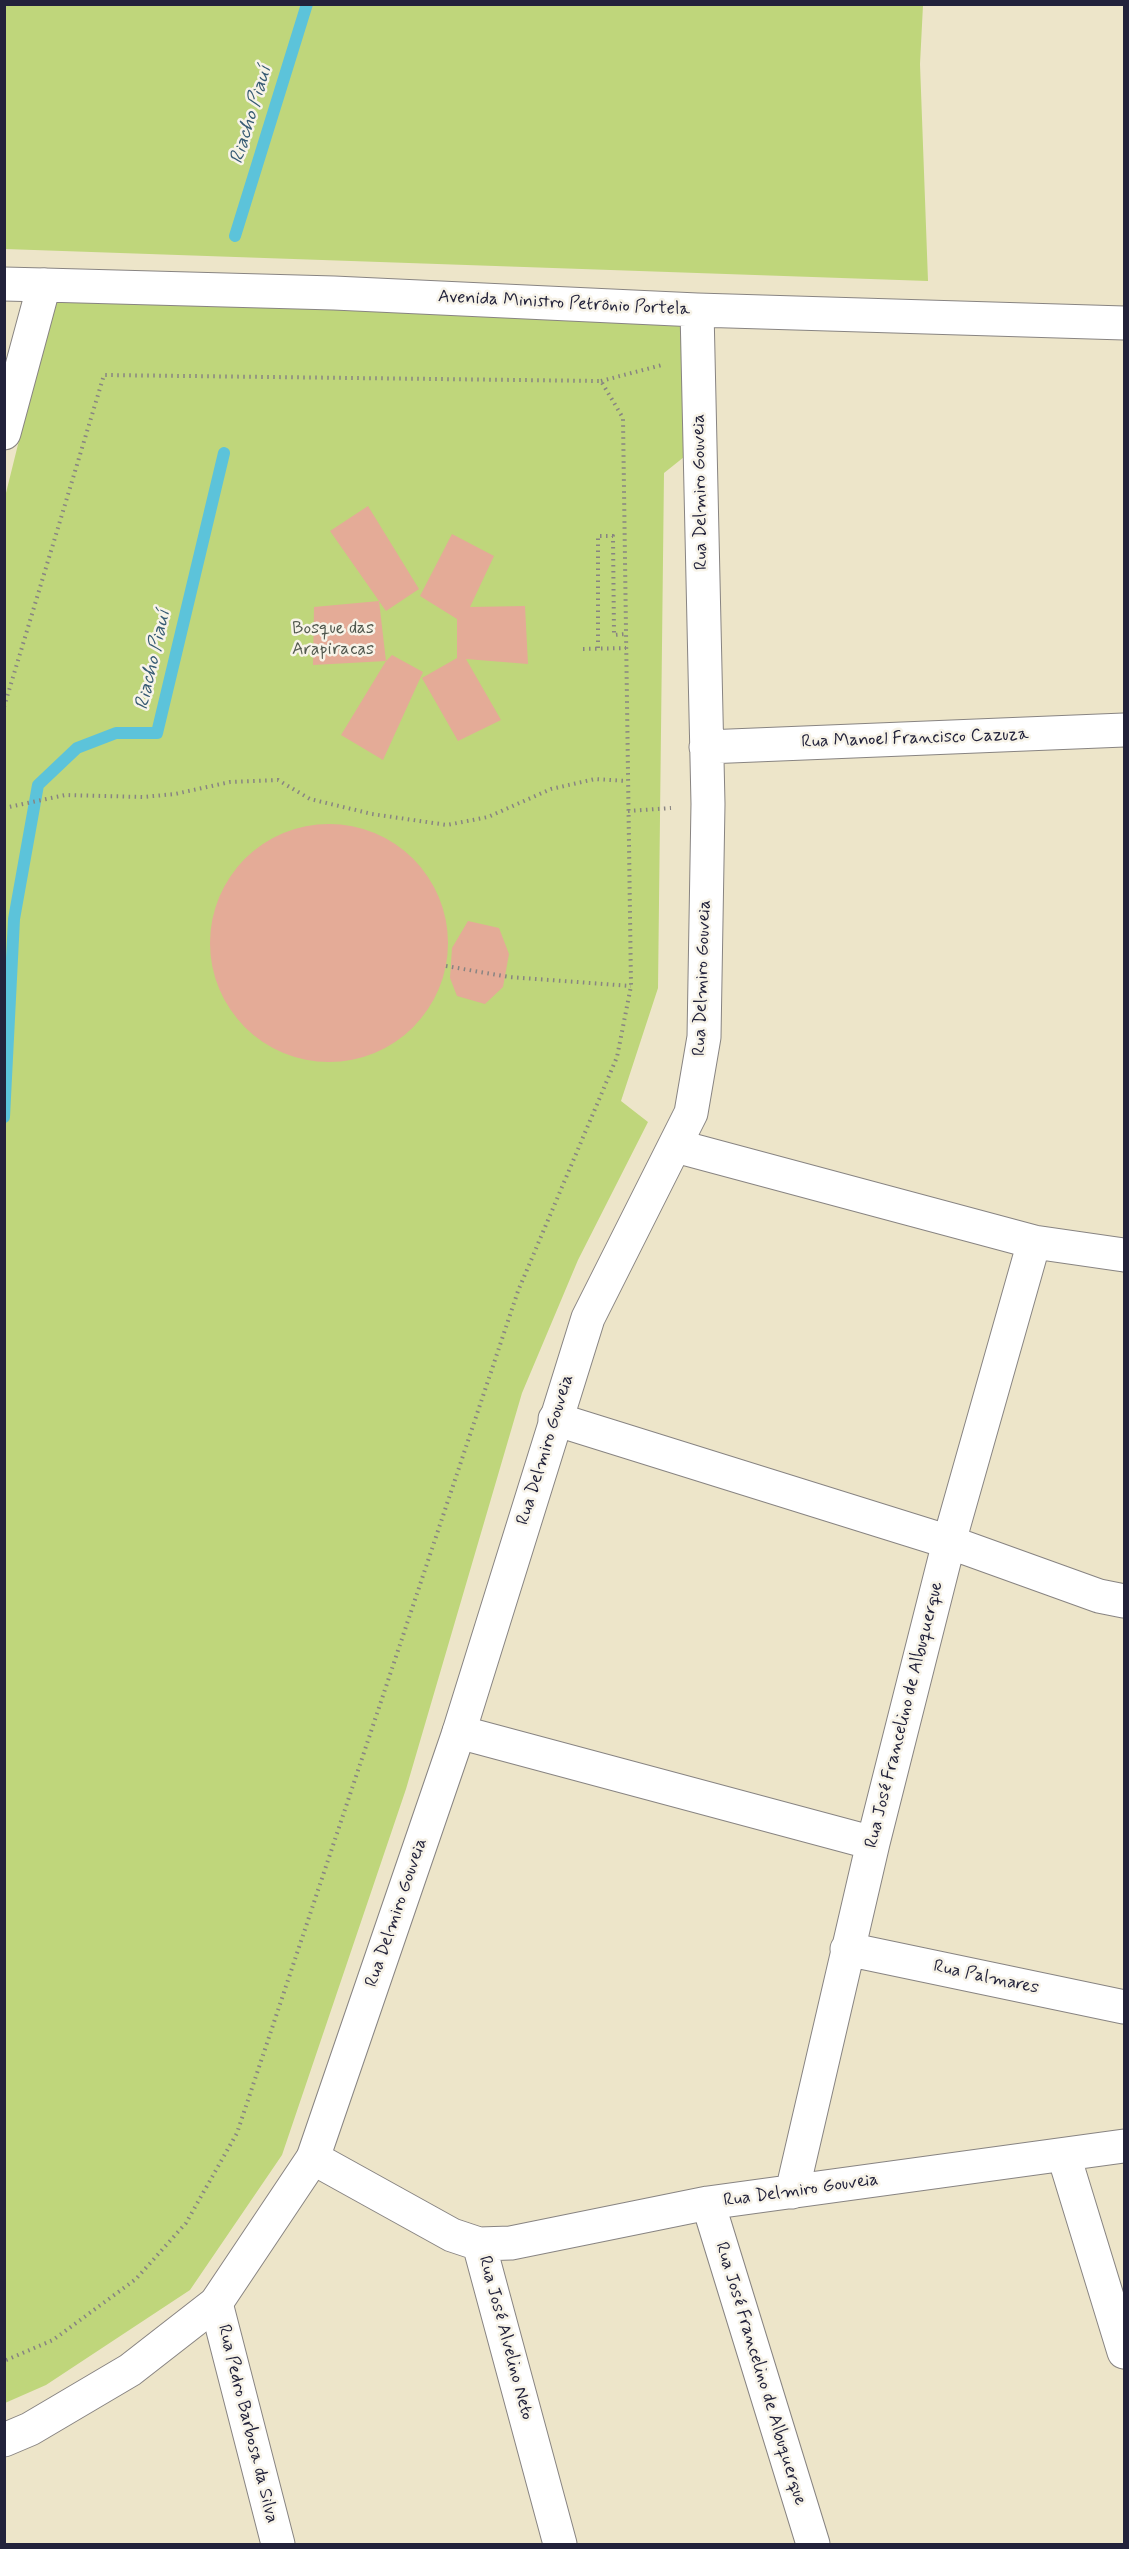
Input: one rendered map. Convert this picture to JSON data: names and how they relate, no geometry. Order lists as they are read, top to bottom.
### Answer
{
  "streets": {
    "street": [
      "Avenida Ministro Petrônio Portela",
      "Rua Delmiro Gouveia",
      "Rua Manoel Francisco Cazuza",
      "Rua José Francelino de Albuquerque",
      "Rua Palmares",
      "Rua José Alvelino Neto",
      "Rua Pedro Barbosa da Silva"
    ]
  },
  "crossings": [
    ["Avenida Ministro Petrônio Portela", "Rua Delmiro Gouveia"],
    ["Rua Delmiro Gouveia", "Rua Manoel Francisco Cazuza"],
    ["Rua Delmiro Gouveia", "Rua José Francelino de Albuquerque"],
    ["Rua Delmiro Gouveia", "Rua José Alvelino Neto"],
    ["Rua Delmiro Gouveia", "Rua Pedro Barbosa da Silva"],
    ["Rua José Francelino de Albuquerque", "Rua Palmares"]
  ],
  "water": ["Riacho Piauí"],
  "parks": ["Bosque das Arapiracas"]
}
